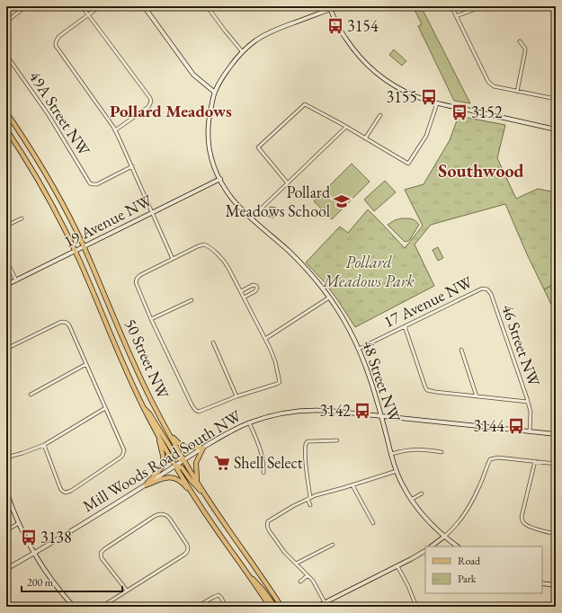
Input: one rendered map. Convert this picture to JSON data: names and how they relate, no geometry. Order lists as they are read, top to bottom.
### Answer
{
  "streets": {
    "main road": ["50 Street NW"],
    "street": [
      "49A Street NW",
      "19 Avenue NW",
      "17 Avenue NW",
      "46 Street NW",
      "48 Street NW",
      "Mill Woods Road South NW"
    ]
  },
  "crossings": [
    ["19 Avenue NW", "50 Street NW"],
    ["19 Avenue NW", "48 Street NW"],
    ["17 Avenue NW", "46 Street NW"],
    ["17 Avenue NW", "48 Street NW"],
    ["46 Street NW", "Mill Woods Road South NW"],
    ["50 Street NW", "Mill Woods Road South NW"],
    ["48 Street NW", "Mill Woods Road South NW"]
  ],
  "districts": ["Pollard Meadows", "Southwood"],
  "parks": ["Pollard Meadows Park"],
  "places": {
    "bus stop": [
      "3154",
      "3155",
      "3152",
      "3142",
      "3144",
      "3138"
    ],
    "school or university": ["Pollard Meadows School"],
    "supermarket": ["Shell Select"]
  },
  "legend": ["Road", "Park"],
  "scale_bar": "200 m"
}
